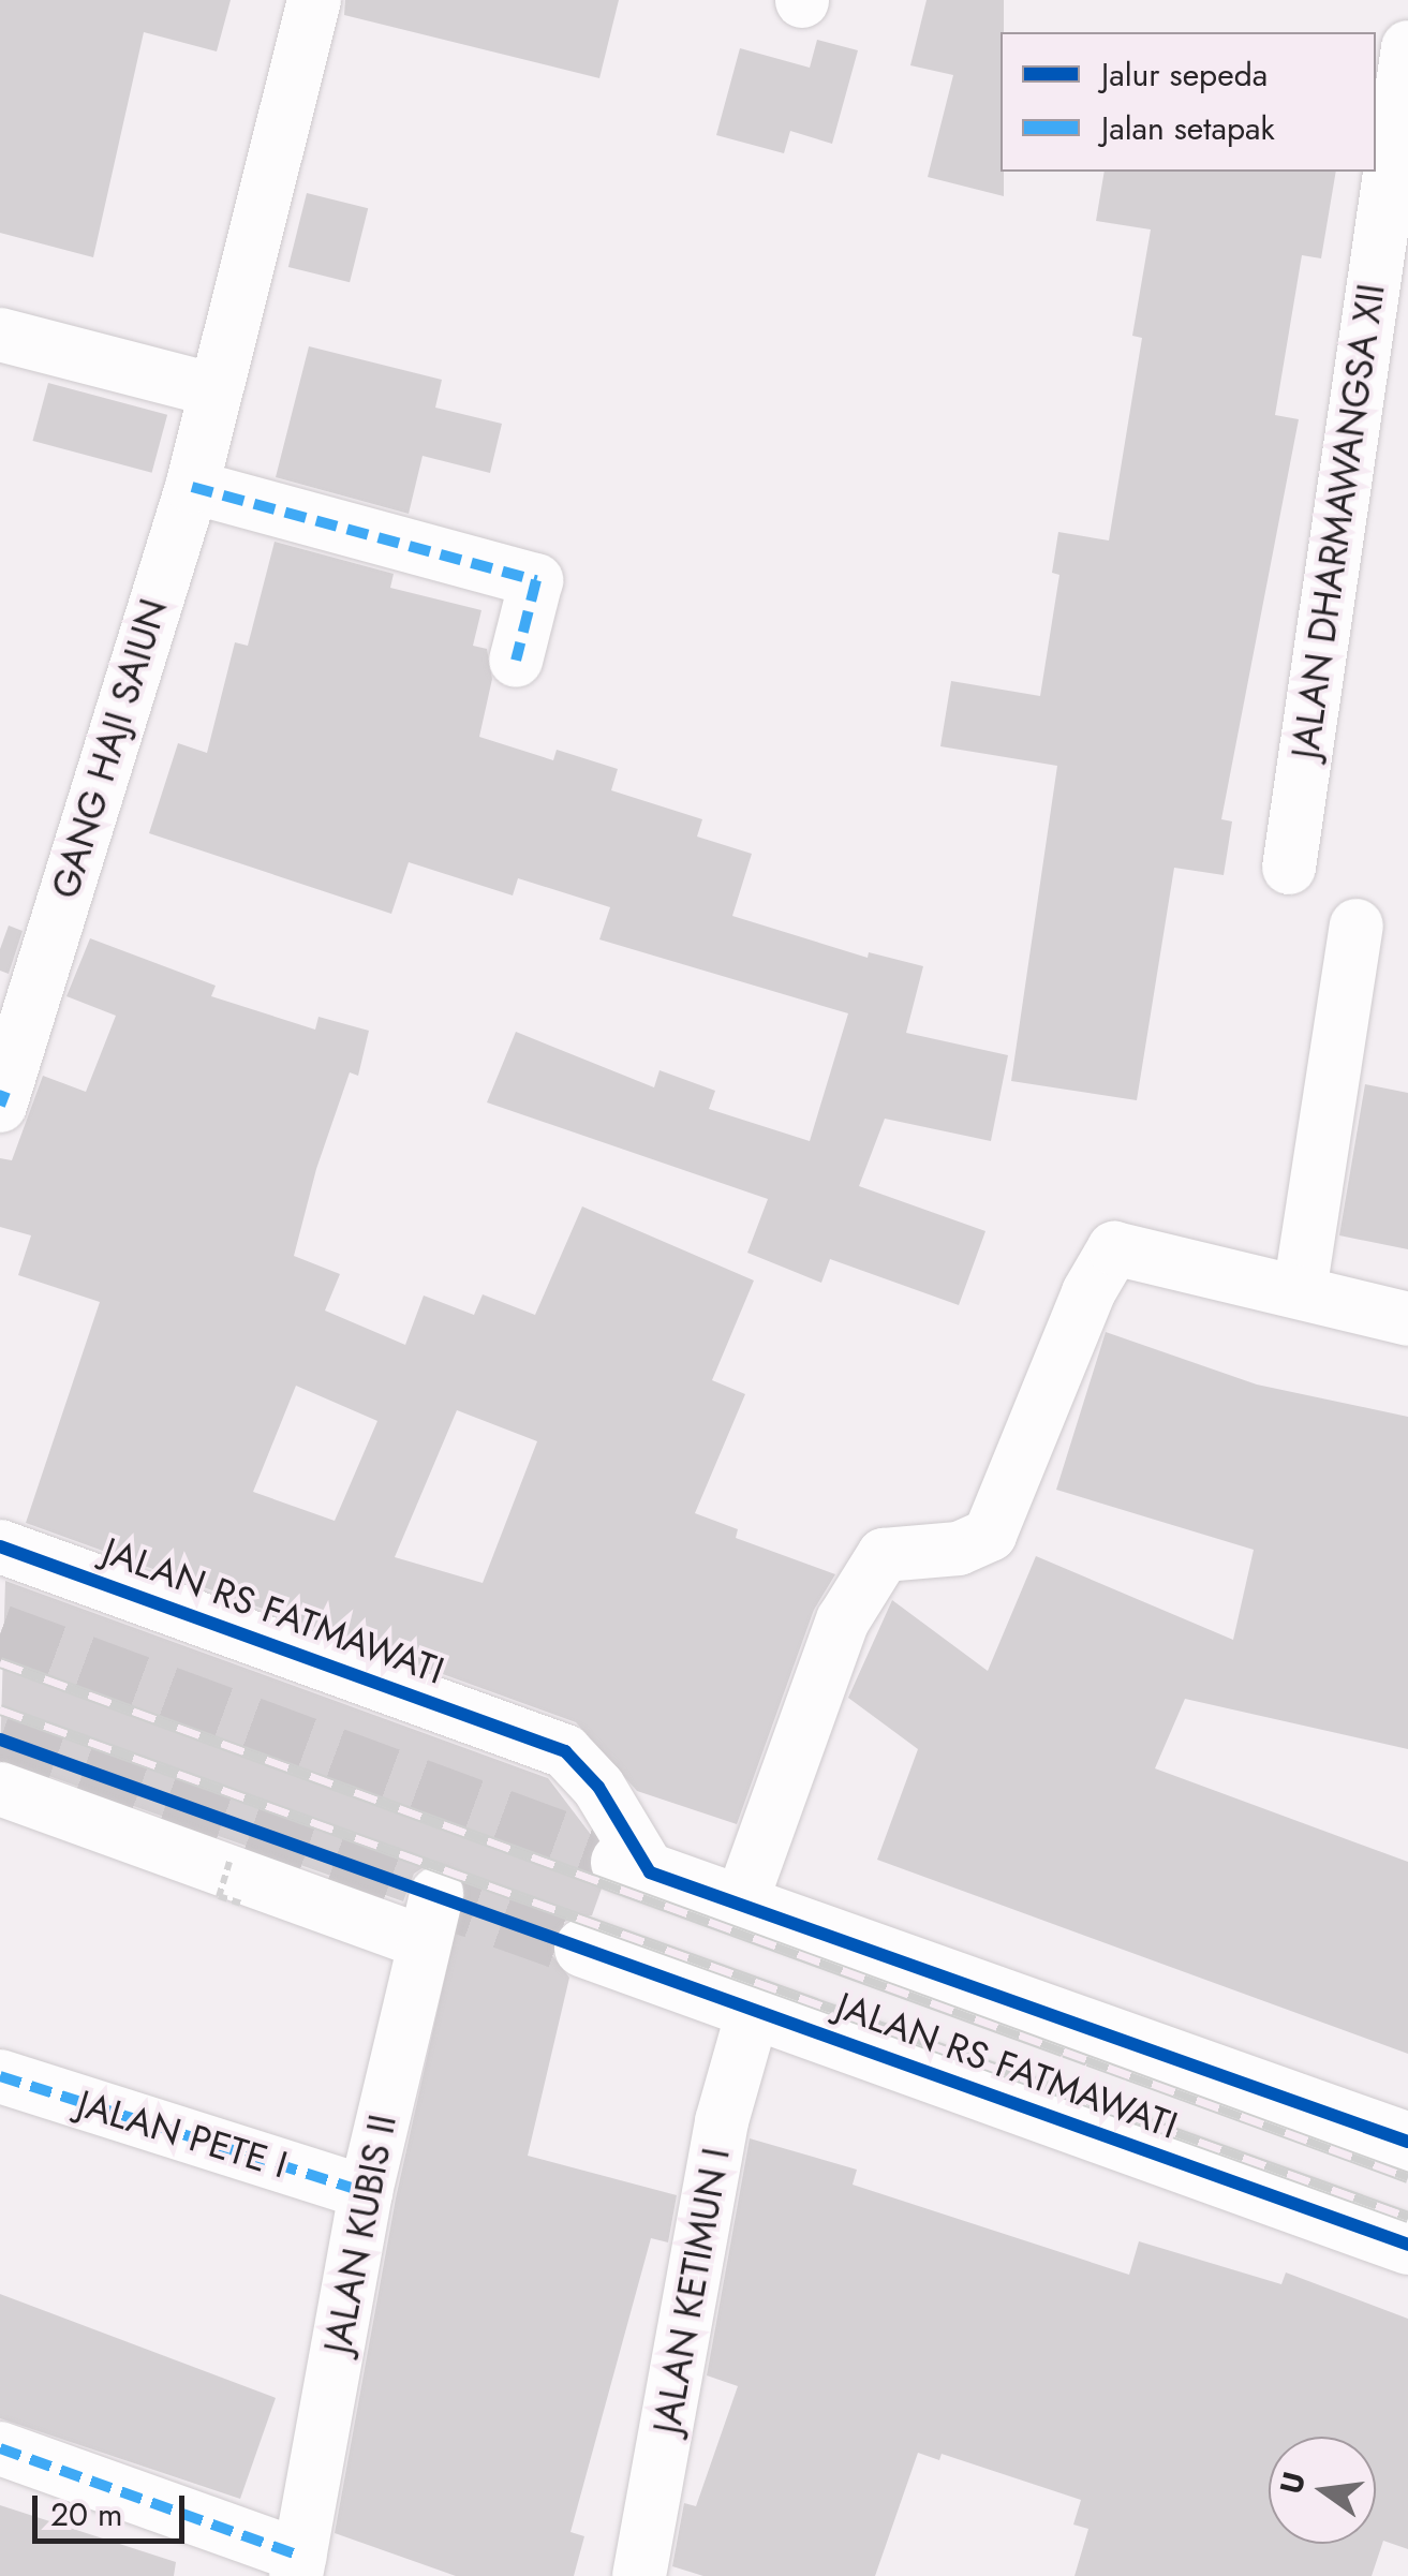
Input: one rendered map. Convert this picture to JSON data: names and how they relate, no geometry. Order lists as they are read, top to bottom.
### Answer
{
  "streets": {
    "main road": ["JALAN RS FATMAWATI"],
    "street": [
      "JALAN DHARMAWANGSA XII",
      "GANG HAJI SAIUN",
      "JALAN PETE I",
      "JALAN KUBIS II",
      "JALAN KETIMUN I"
    ]
  },
  "crossings": [
    ["JALAN RS FATMAWATI", "JALAN KETIMUN I"],
    ["JALAN PETE I", "JALAN KUBIS II"]
  ],
  "legend": ["Jalur sepeda", "Jalan setapak"],
  "scale_bar": "20 m",
  "north": "left"
}
